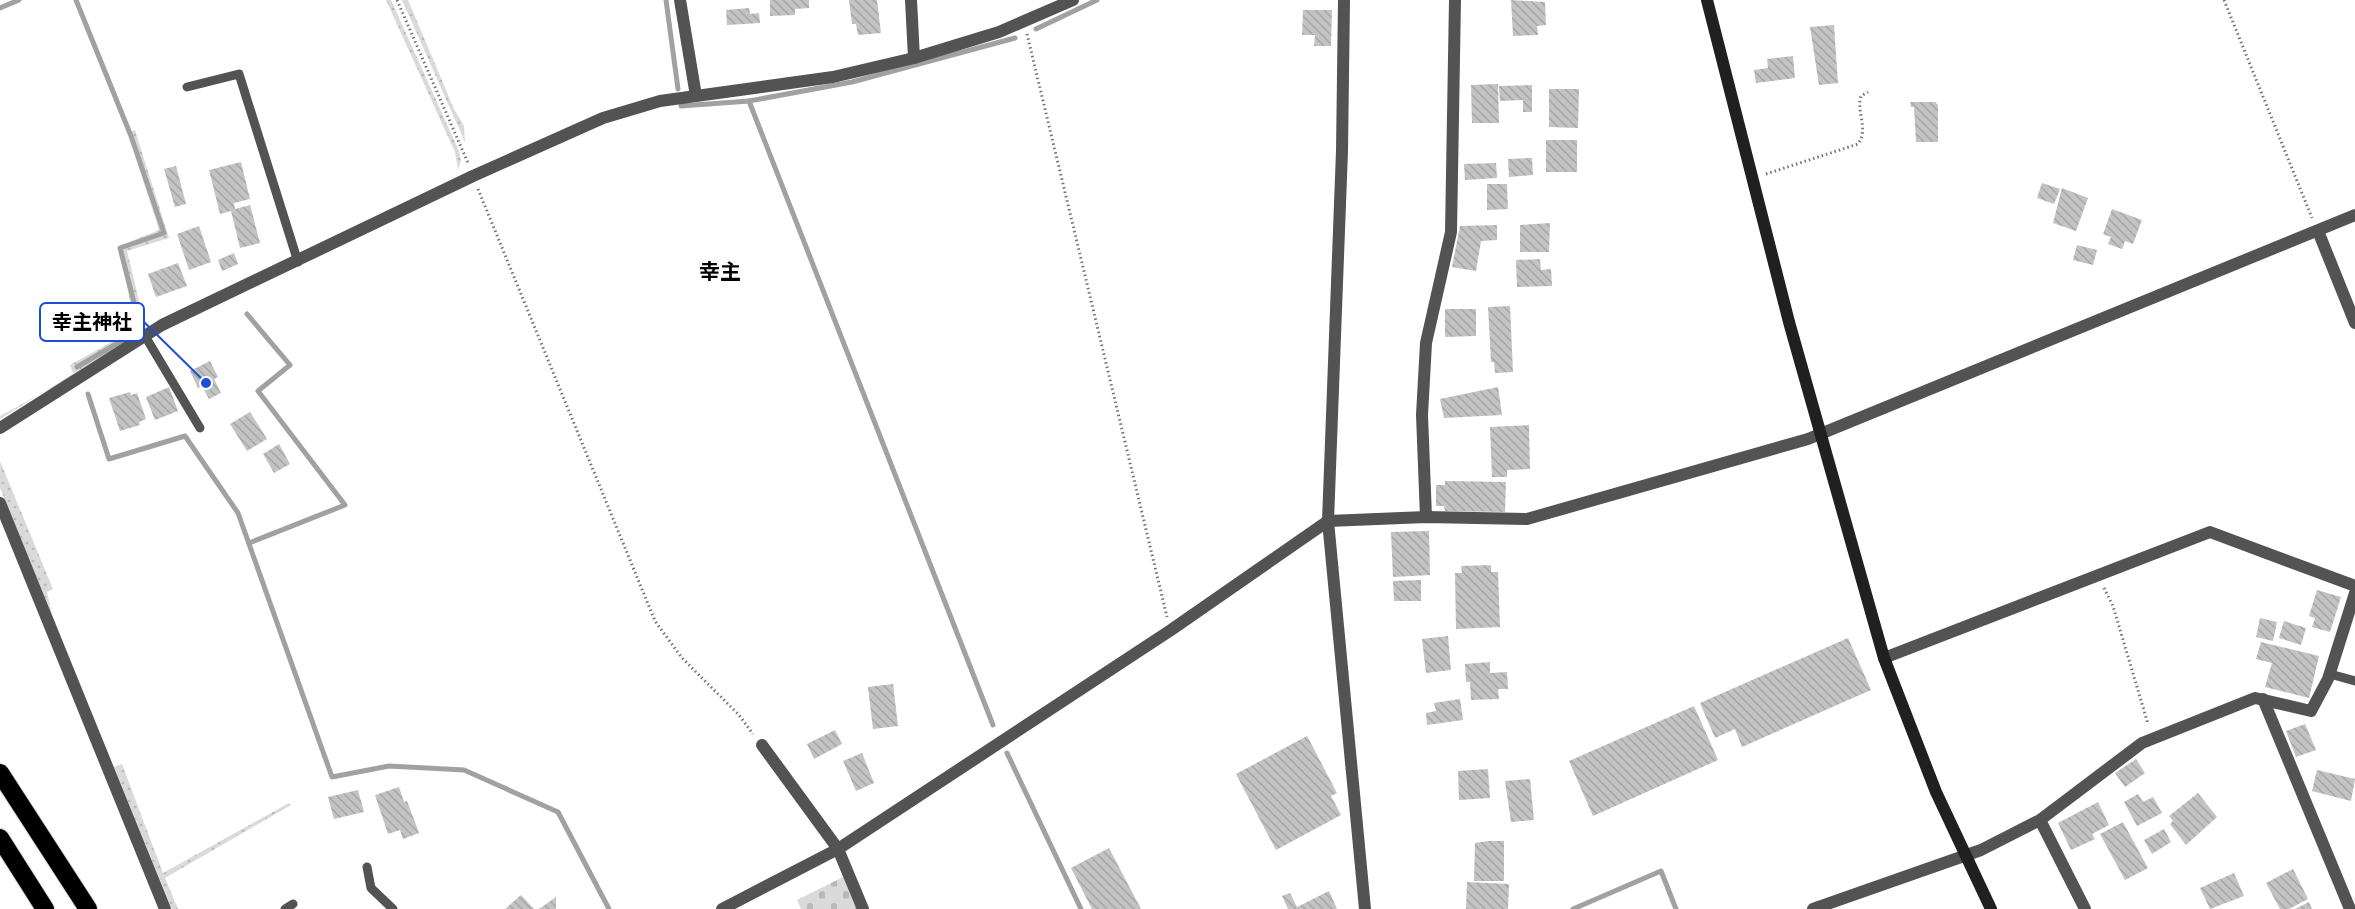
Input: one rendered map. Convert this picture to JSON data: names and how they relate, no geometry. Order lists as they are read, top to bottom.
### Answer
{
  "districts": ["幸主"],
  "places": ["幸主神社"]
}
